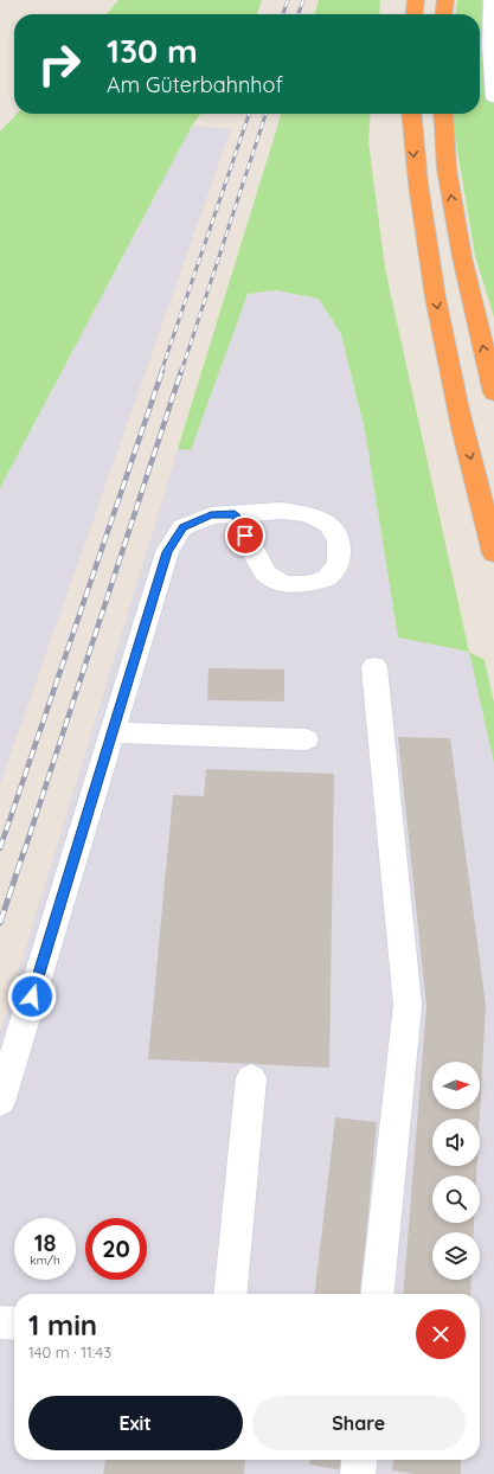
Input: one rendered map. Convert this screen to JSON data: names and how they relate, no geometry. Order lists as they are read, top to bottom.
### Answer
{
  "north": "right",
  "page": {
    "turn": ["130 m", "Am Güterbahnhof"],
    "speed": "18 km/h",
    "limit": "20",
    "heading": ["1 min", "140 m · 11:43"],
    "buttons": ["Exit", "Share"]
  }
}
